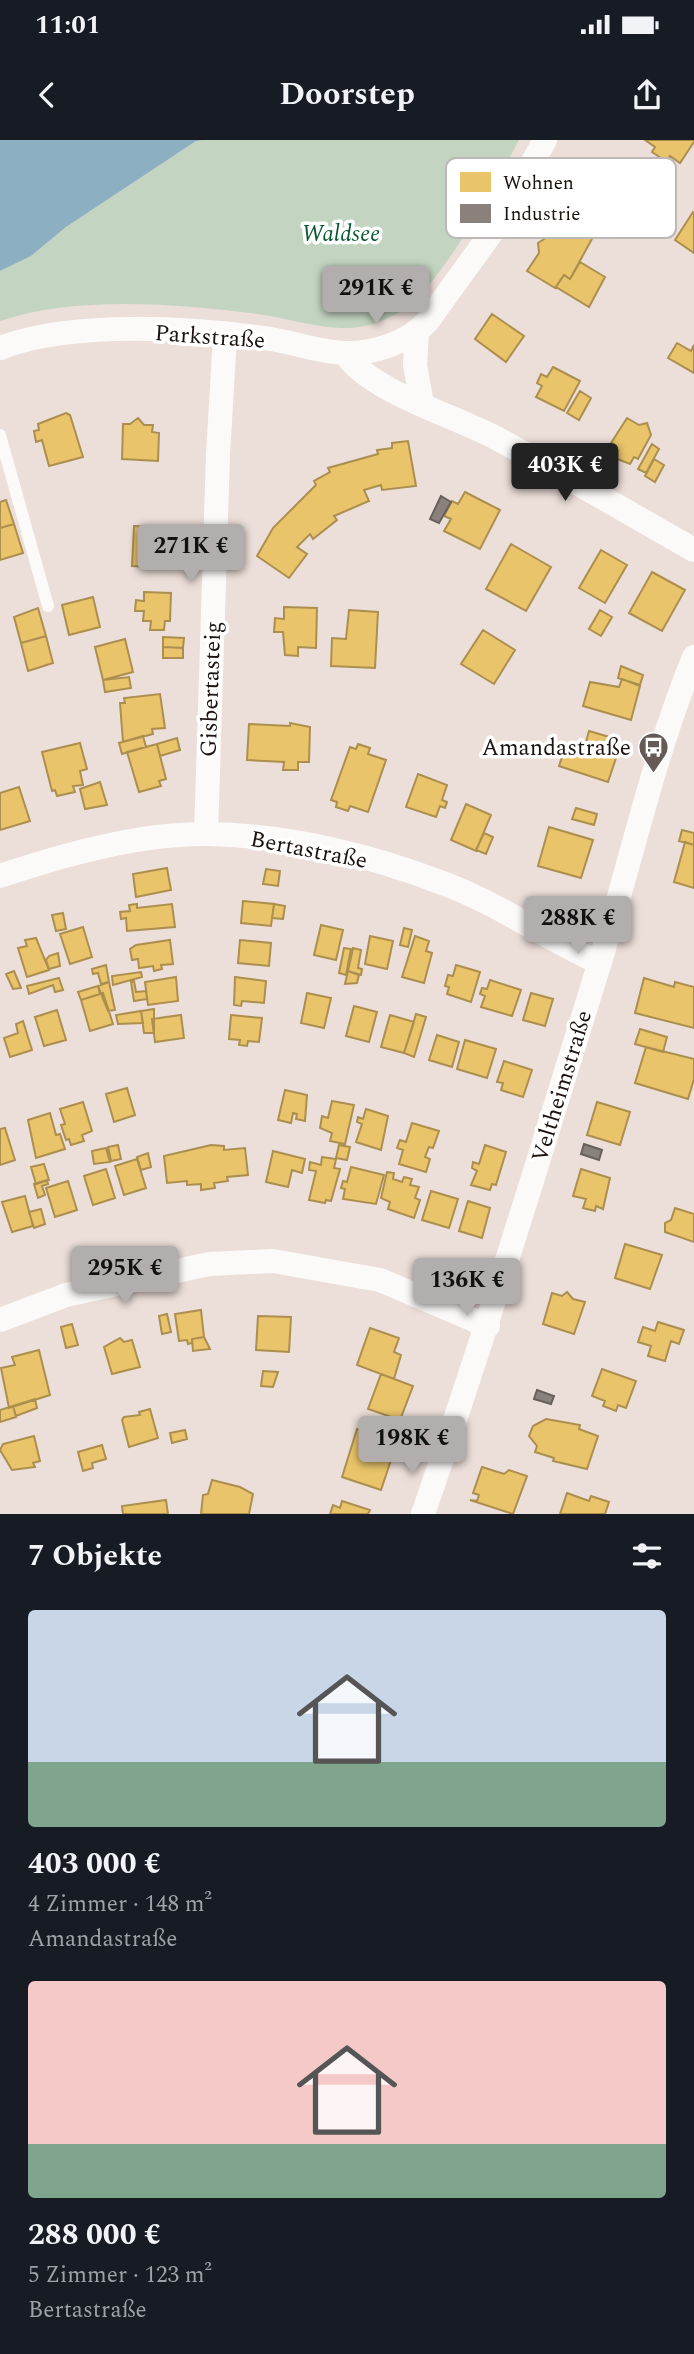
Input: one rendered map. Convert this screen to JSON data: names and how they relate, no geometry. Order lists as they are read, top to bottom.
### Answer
{
  "streets": {
    "street": [
      "Parkstraße",
      "Gisbertasteig",
      "Bertastraße",
      "Veltheimstraße"
    ]
  },
  "crossings": [
    ["Parkstraße", "Gisbertasteig"],
    ["Gisbertasteig", "Bertastraße"],
    ["Bertastraße", "Veltheimstraße"]
  ],
  "parks": ["Waldsee"],
  "places": {
    "bus stop": ["Amandastraße"]
  },
  "legend": ["Wohnen", "Industrie"],
  "page": {
    "status": "11:01",
    "header": "Doorstep",
    "price": [
      "291K €",
      "403K €",
      "271K €",
      "288K €",
      "295K €",
      "136K €",
      "198K €"
    ],
    "heading": "7 Objekte",
    "list": [
      {
        "name": "403 000 €",
        "note": "4 Zimmer · 148 m² · Amandastraße"
      },
      {
        "name": "288 000 €",
        "note": "5 Zimmer · 123 m² · Bertastraße"
      }
    ]
  }
}
